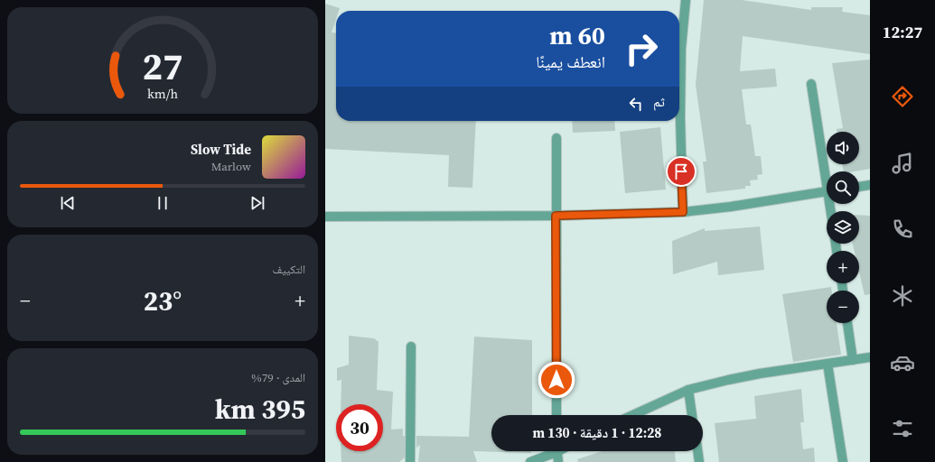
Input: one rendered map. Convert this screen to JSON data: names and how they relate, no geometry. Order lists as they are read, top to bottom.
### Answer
{
  "page": {
    "tabs": "12:27",
    "turn": ["60 m", "انعطف يمينًا"],
    "then": "ثم",
    "map_buttons": ["+", "−"],
    "song": ["Slow Tide", "Marlow"],
    "tile": [
      "التكييف",
      ["المدى · 79%", "395 km"]
    ],
    "heat": ["−", "23°", "+"],
    "limit": "30",
    "trip": "12:28 · 1 دقيقة · 130 m",
    "gauge": ["27", "km/h"]
  }
}
